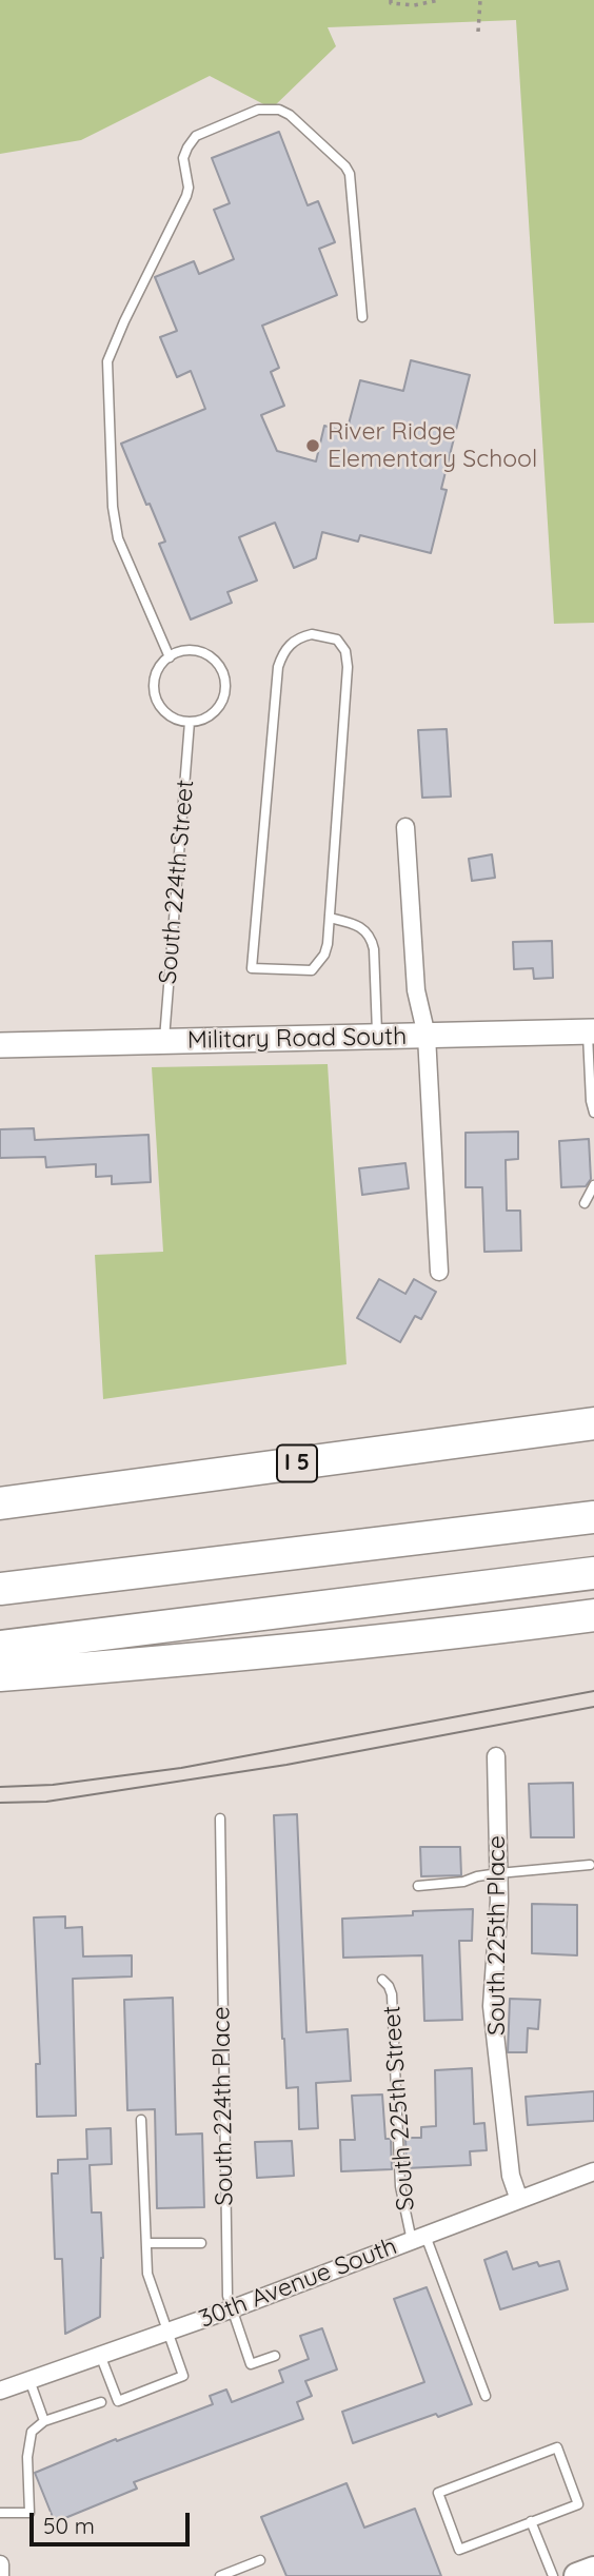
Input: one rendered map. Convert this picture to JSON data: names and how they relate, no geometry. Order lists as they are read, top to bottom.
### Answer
{
  "streets": {
    "highway": ["I 5"],
    "main road": ["Military Road South"],
    "street": ["South 225th Place", "30th Avenue South"],
    "lane": ["South 224th Street", "South 224th Place", "South 225th Street"]
  },
  "crossings": [
    ["South 224th Street", "Military Road South"],
    ["South 225th Place", "30th Avenue South"],
    ["South 224th Place", "30th Avenue South"],
    ["South 225th Street", "30th Avenue South"]
  ],
  "places": ["River Ridge Elementary School"],
  "scale_bar": "50 m"
}
